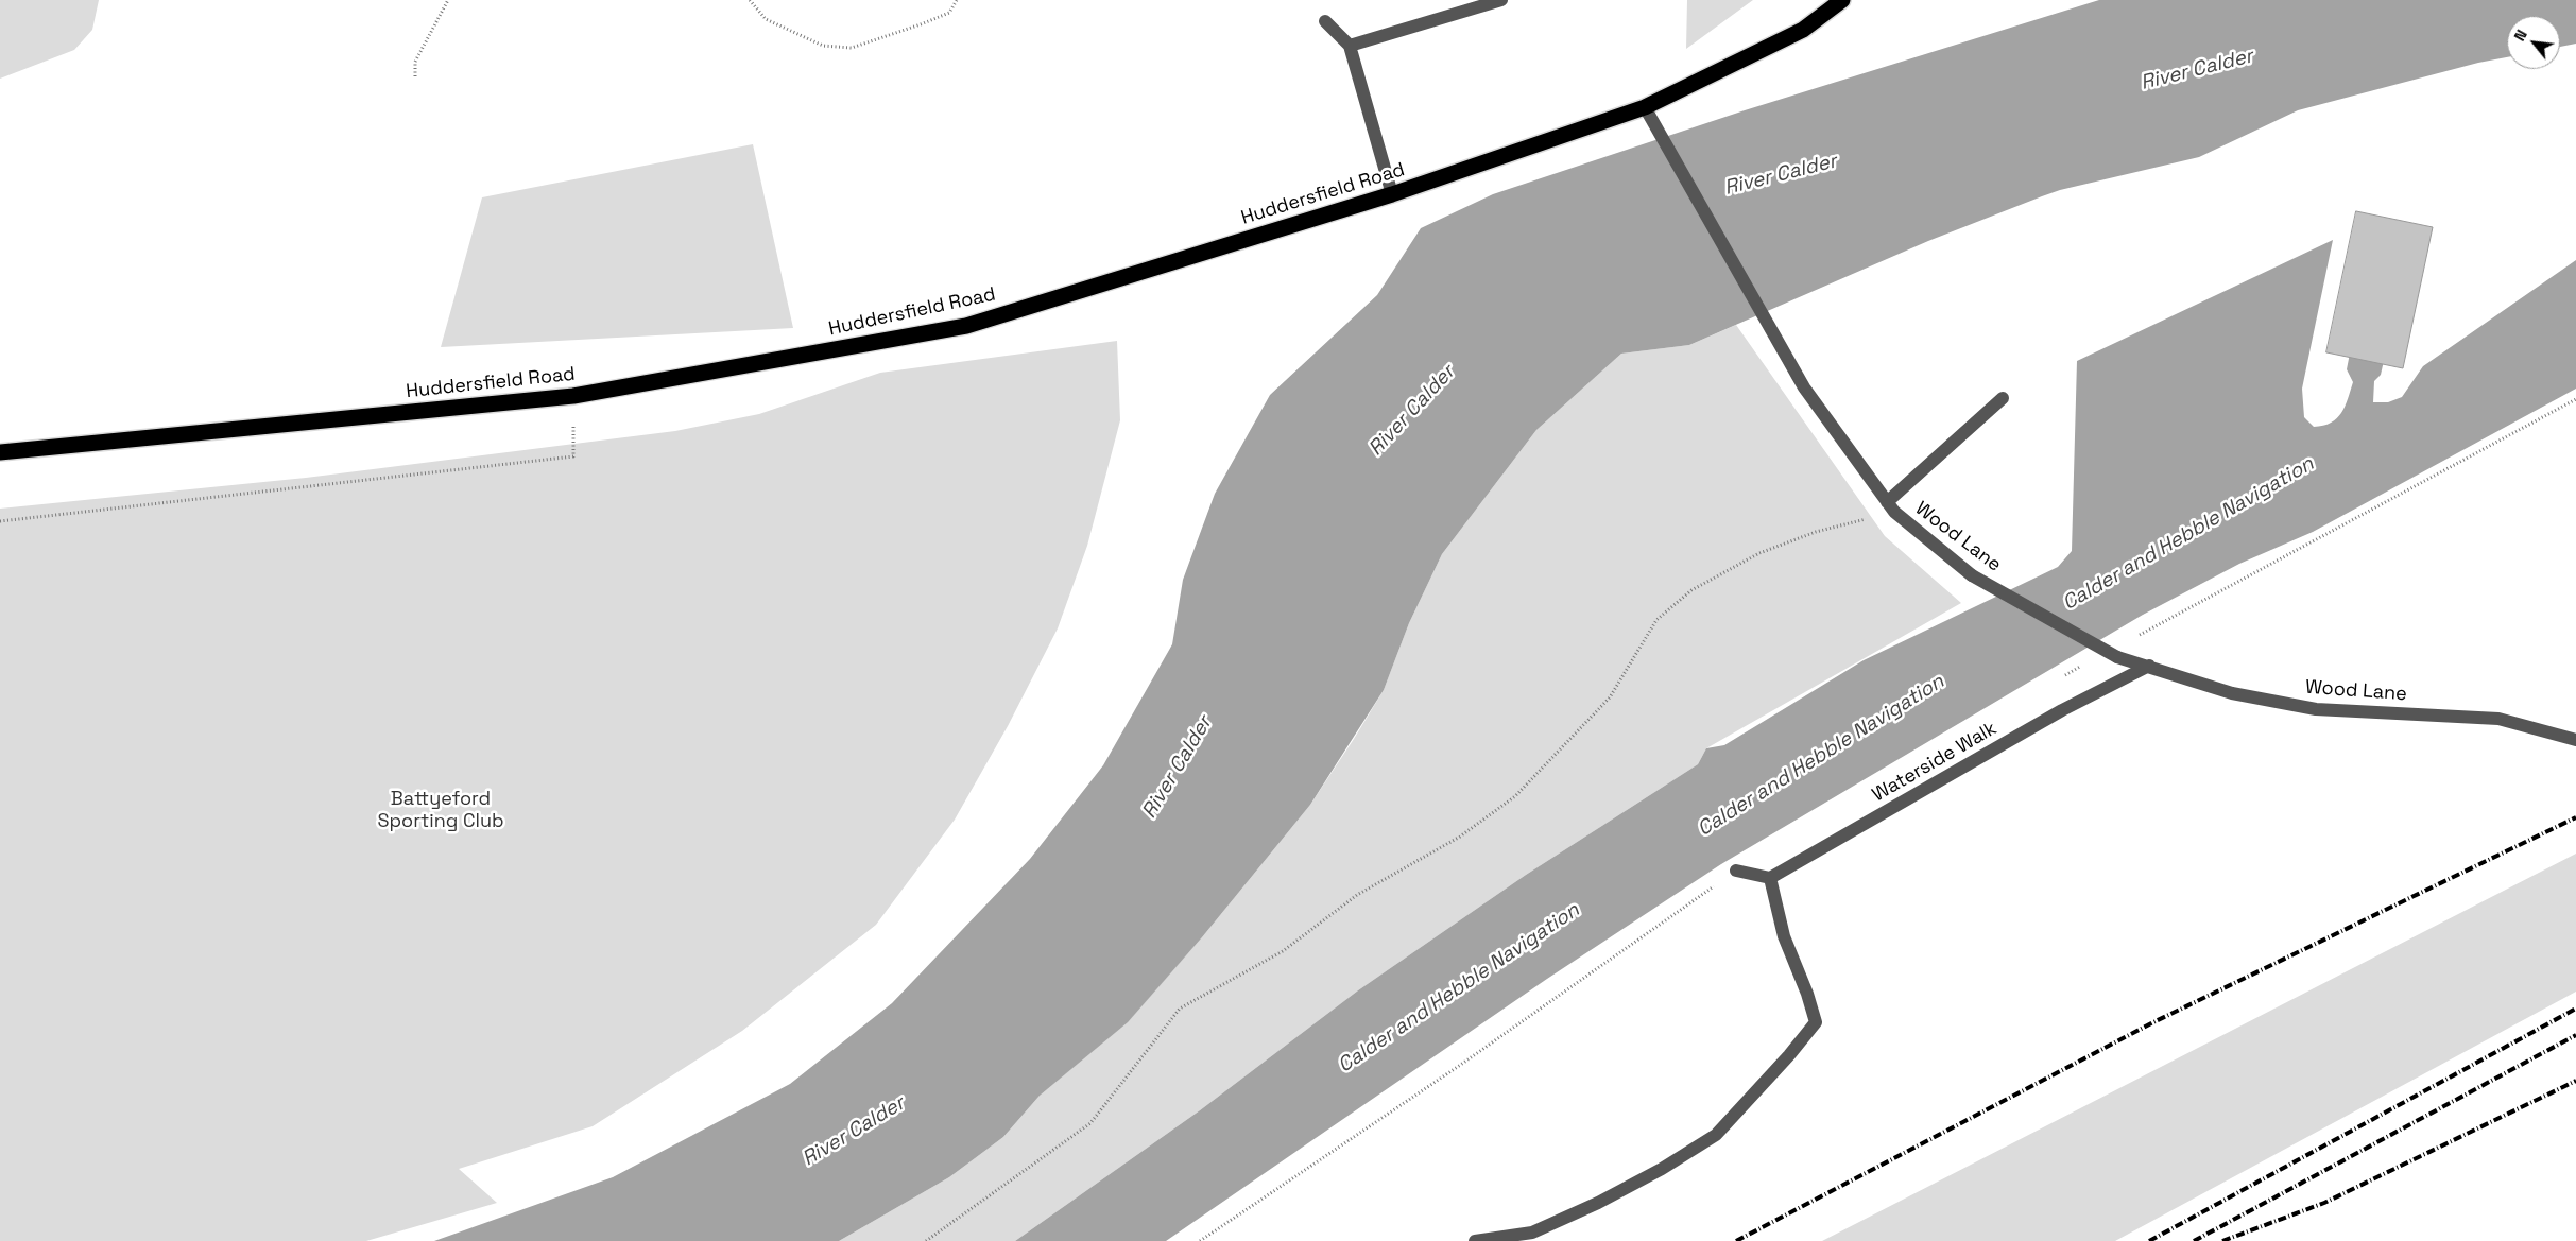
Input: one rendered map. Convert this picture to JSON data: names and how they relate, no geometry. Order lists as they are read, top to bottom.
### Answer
{
  "streets": {
    "highway": ["Huddersfield Road"],
    "street": ["Wood Lane", "Waterside Walk"]
  },
  "crossings": [
    ["Huddersfield Road", "Wood Lane"],
    ["Wood Lane", "Waterside Walk"]
  ],
  "water": ["River Calder", "Calder and Hebble Navigation"],
  "parks": ["Battyeford Sporting Club"],
  "north": "top left"
}
